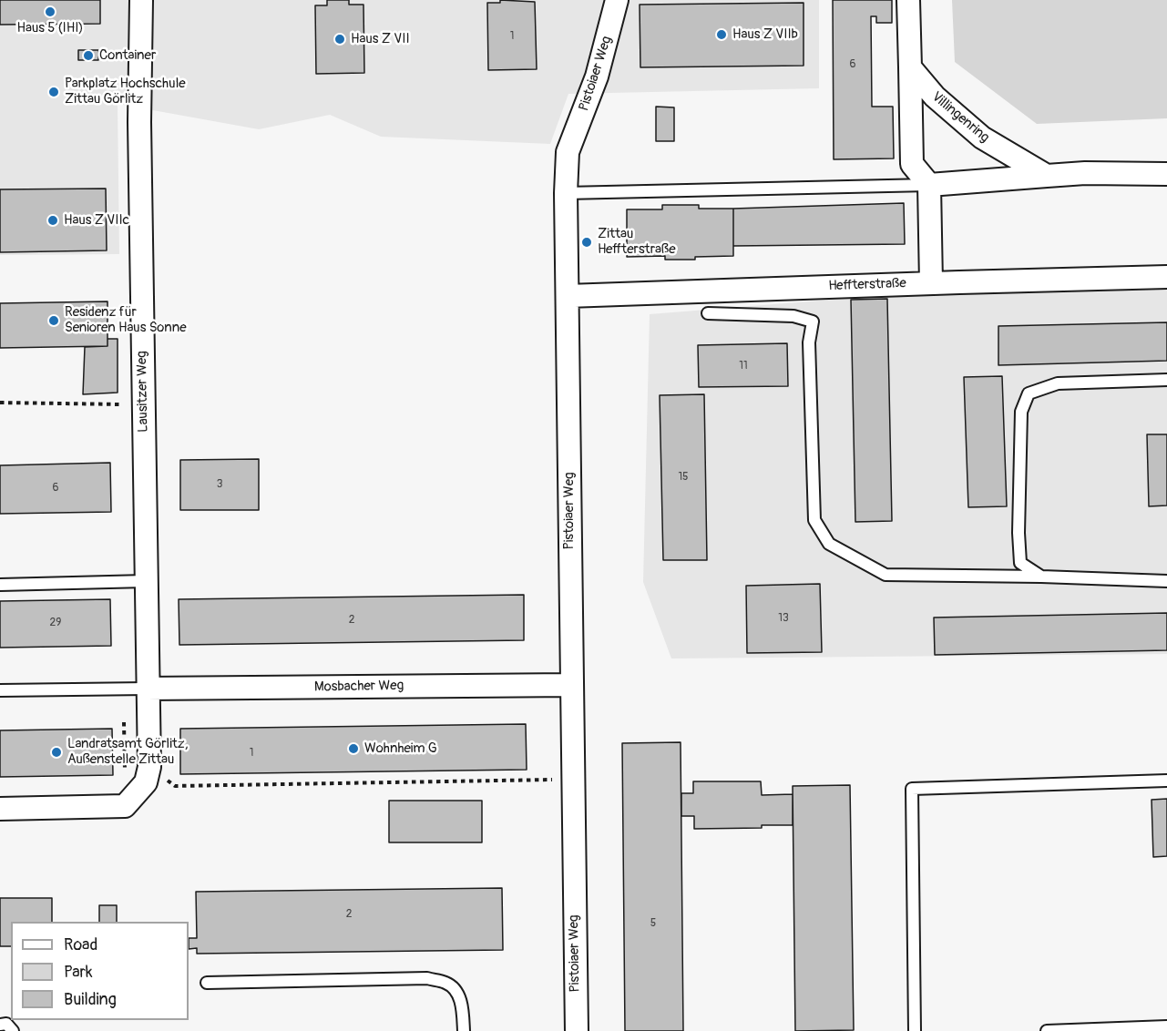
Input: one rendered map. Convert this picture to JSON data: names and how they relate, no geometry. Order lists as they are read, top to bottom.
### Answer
{
  "streets": {
    "street": [
      "Pistoiaer Weg",
      "Villingenring",
      "Heffterstraße",
      "Lausitzer Weg",
      "Mosbacher Weg"
    ]
  },
  "crossings": [
    ["Pistoiaer Weg", "Heffterstraße"],
    ["Pistoiaer Weg", "Mosbacher Weg"],
    ["Lausitzer Weg", "Mosbacher Weg"]
  ],
  "places": [
    "Haus 5 (IHI)",
    "Haus Z VIIb",
    "Haus Z VII",
    "Container",
    "Parkplatz Hochschule Zittau Görlitz",
    "Haus Z VIIc",
    "Zittau Heffterstraße",
    "Residenz für Senioren Haus Sonne",
    "Wohnheim G",
    "Landratsamt Görlitz, Außenstelle Zittau"
  ],
  "house_numbers": [
    "1",
    "6",
    "11",
    "15",
    "3",
    "6",
    "13",
    "2",
    "29",
    "1",
    "2",
    "5"
  ],
  "legend": ["Road", "Park", "Building"]
}
